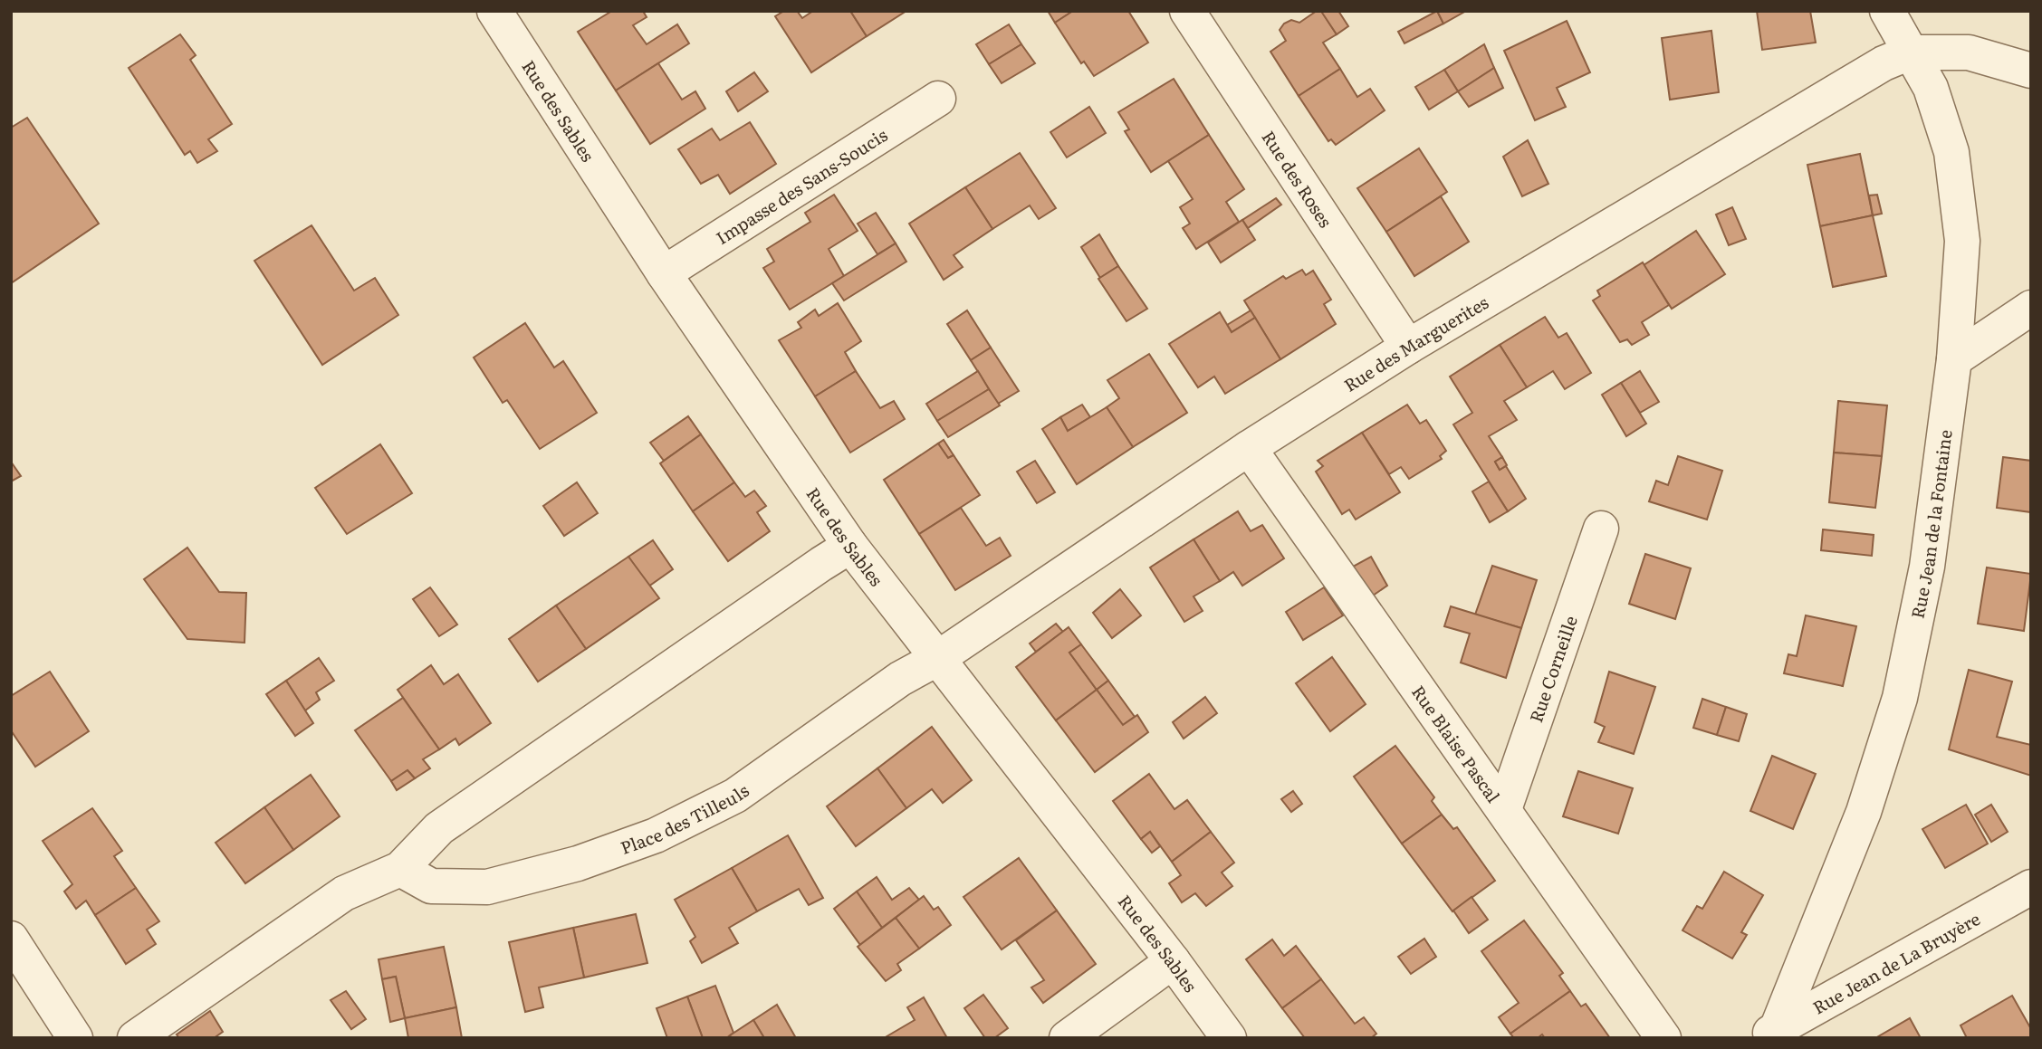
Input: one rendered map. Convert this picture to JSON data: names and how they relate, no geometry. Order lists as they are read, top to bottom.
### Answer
{
  "streets": {
    "street": [
      "Rue des Sables",
      "Rue des Roses",
      "Impasse des Sans-Soucis",
      "Rue des Marguerites",
      "Rue Jean de la Fontaine",
      "Rue Corneille",
      "Rue Blaise Pascal",
      "Place des Tilleuls",
      "Rue Jean de La Bruyère"
    ]
  },
  "crossings": [
    ["Rue des Sables", "Impasse des Sans-Soucis"],
    ["Rue des Sables", "Rue des Marguerites"],
    ["Rue des Sables", "Place des Tilleuls"],
    ["Rue des Roses", "Rue des Marguerites"],
    ["Rue des Marguerites", "Rue Jean de la Fontaine"],
    ["Rue des Marguerites", "Rue Blaise Pascal"],
    ["Rue des Marguerites", "Place des Tilleuls"],
    ["Rue Jean de la Fontaine", "Rue Jean de La Bruyère"],
    ["Rue Corneille", "Rue Blaise Pascal"]
  ]
}
